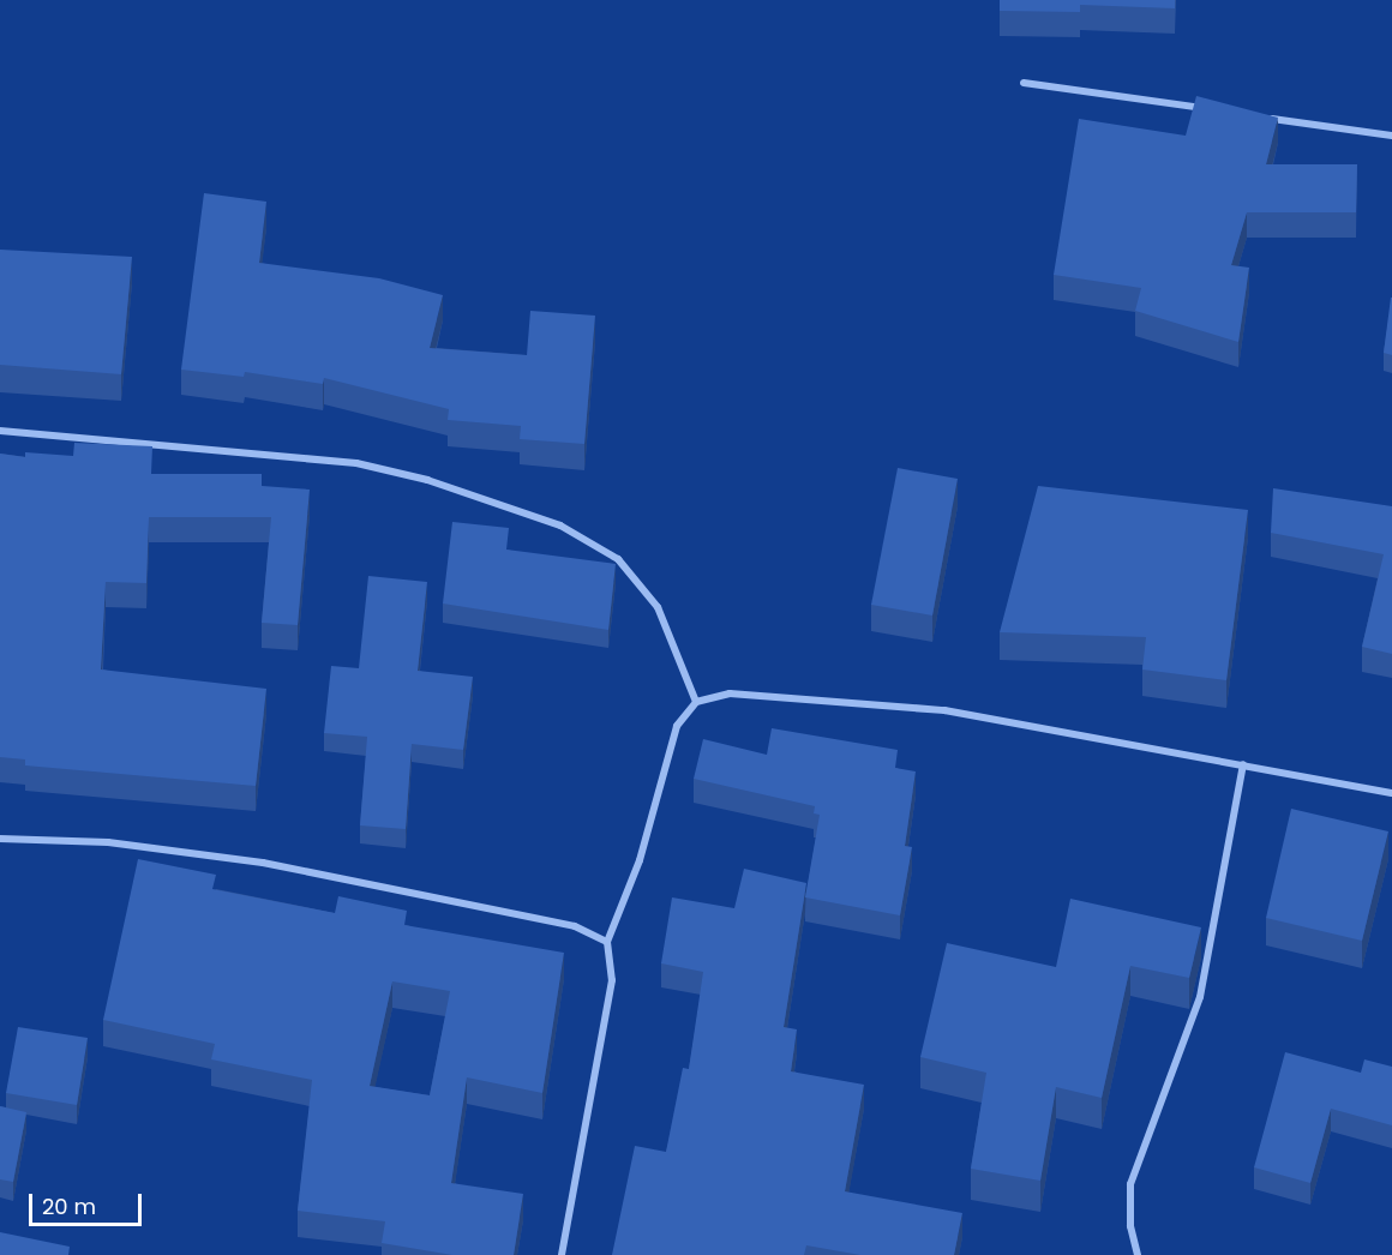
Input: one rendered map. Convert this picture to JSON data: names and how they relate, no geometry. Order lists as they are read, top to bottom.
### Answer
{
  "scale_bar": "20 m"
}
